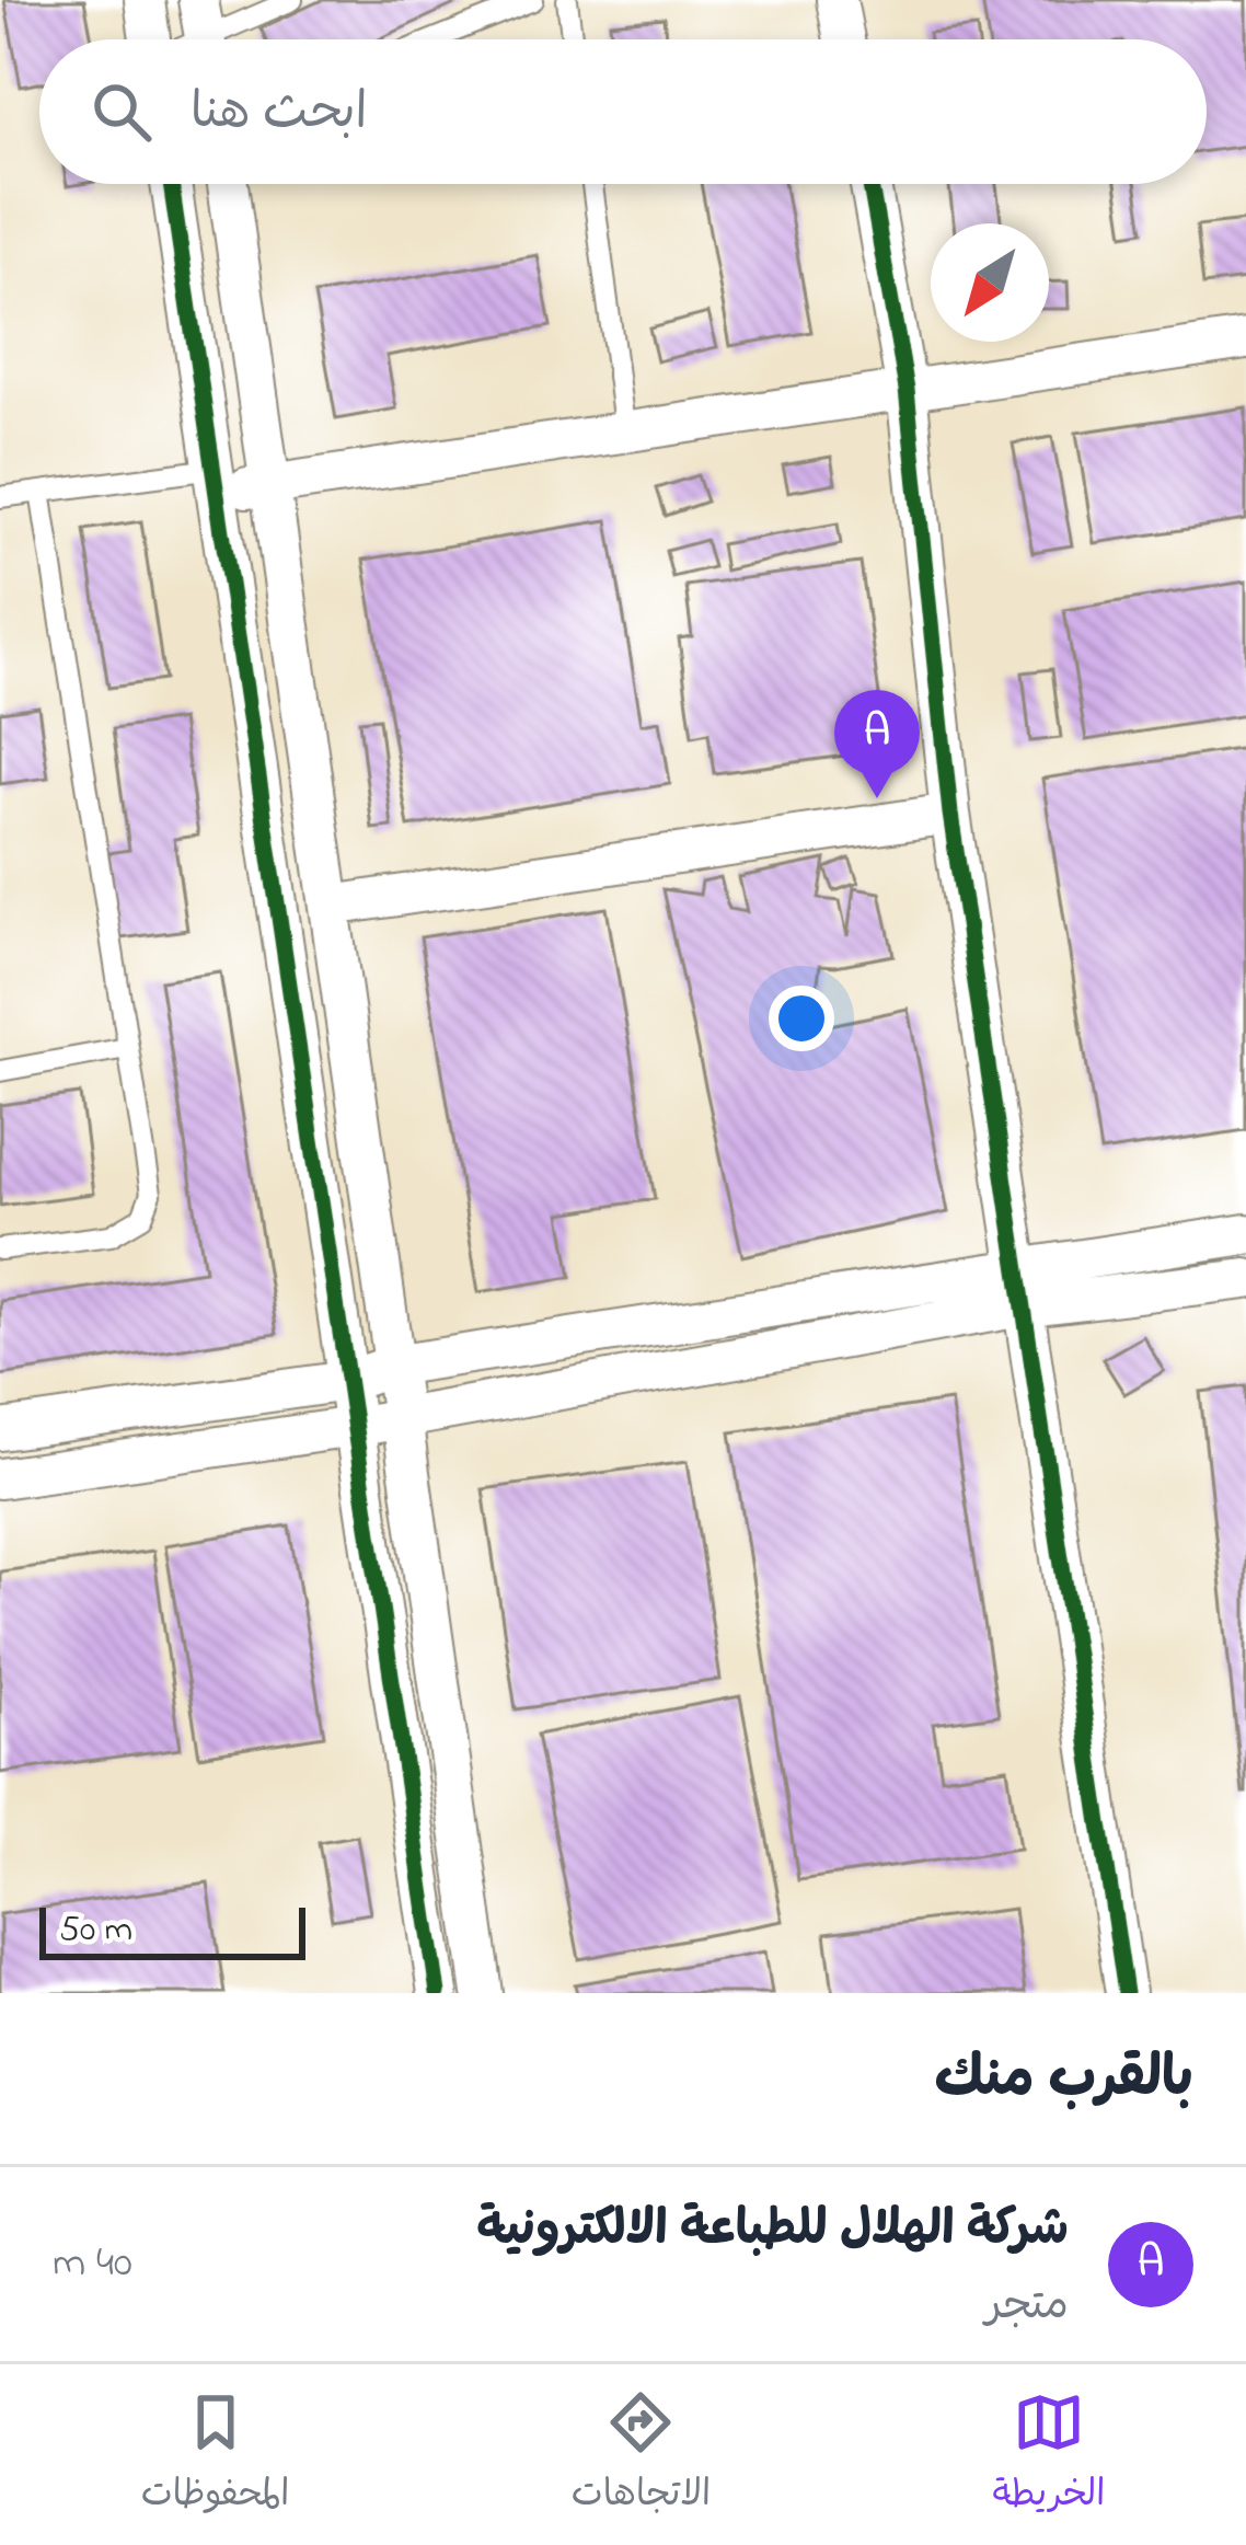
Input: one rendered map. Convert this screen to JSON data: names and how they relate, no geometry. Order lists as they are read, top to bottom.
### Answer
{
  "scale_bar": "50 m",
  "north": "bottom left",
  "page": {
    "search": "ابحث هنا",
    "pins": "A",
    "scale": "50 m",
    "heading": "بالقرب منك",
    "list": [
      {
        "mark": "A",
        "name": "شركة الهلال للطباعة الالكترونية",
        "note": "متجر",
        "value": "40 m"
      }
    ],
    "nav": ["الخريطة", "الاتجاهات", "المحفوظات"]
  }
}
